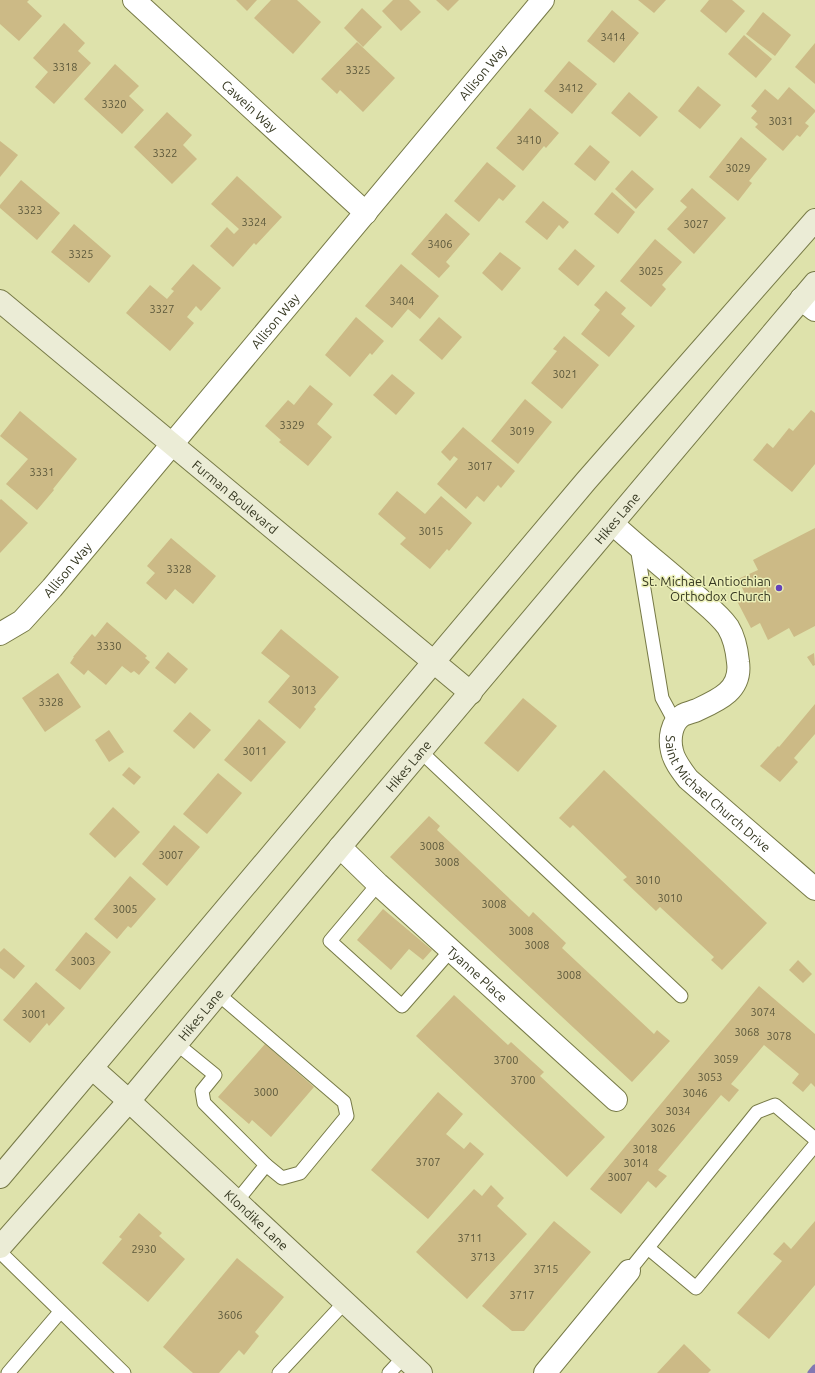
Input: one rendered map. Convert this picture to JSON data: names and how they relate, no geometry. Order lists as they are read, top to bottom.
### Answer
{
  "streets": {
    "main road": ["Furman Boulevard", "Hikes Lane", "Klondike Lane"],
    "street": [
      "Allison Way",
      "Cawein Way",
      "Saint Michael Church Drive",
      "Tyanne Place"
    ]
  },
  "crossings": [
    ["Allison Way", "Cawein Way"],
    ["Allison Way", "Furman Boulevard"],
    ["Furman Boulevard", "Hikes Lane"],
    ["Hikes Lane", "Saint Michael Church Drive"],
    ["Hikes Lane", "Tyanne Place"],
    ["Hikes Lane", "Klondike Lane"]
  ],
  "places": ["St. Michael Antiochian Orthodox Church"],
  "house_numbers": [
    "3414",
    "3318",
    "3325",
    "3412",
    "3320",
    "3031",
    "3410",
    "3322",
    "3029",
    "3323",
    "3324",
    "3027",
    "3406",
    "3325",
    "3025",
    "3404",
    "3327",
    "3021",
    "3329",
    "3019",
    "3017",
    "3331",
    "3015",
    "3328",
    "3330",
    "3013",
    "3328",
    "3011",
    "3008",
    "3007",
    "3008",
    "3010",
    "3010",
    "3008",
    "3005",
    "3008",
    "3008",
    "3003",
    "3008",
    "3074",
    "3001",
    "3068",
    "3078",
    "3059",
    "3700",
    "3053",
    "3700",
    "3000",
    "3046",
    "3034",
    "3026",
    "3018",
    "3707",
    "3014",
    "3007",
    "3711",
    "2930",
    "3713",
    "3715",
    "3717",
    "3606"
  ]
}
